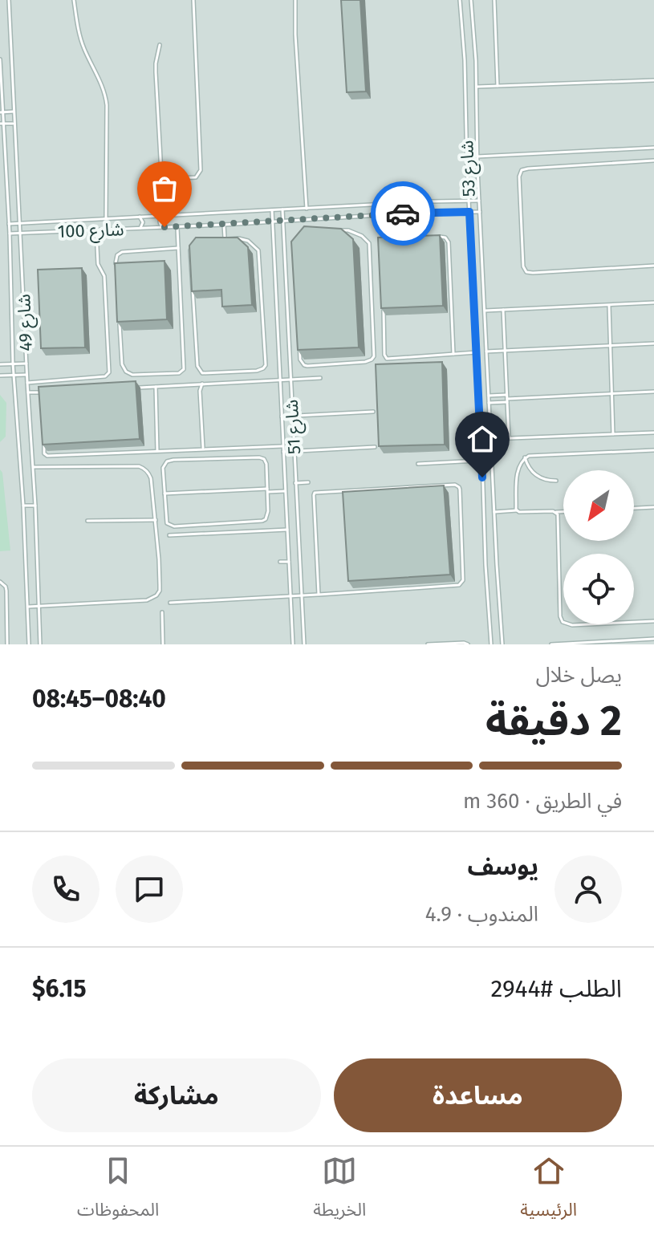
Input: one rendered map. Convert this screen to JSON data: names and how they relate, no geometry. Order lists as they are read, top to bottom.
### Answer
{
  "streets": {
    "lane": [
      "شارع 53",
      "شارع 100",
      "شارع 49",
      "شارع 51"
    ]
  },
  "crossings": [
    ["شارع 53", "شارع 100"],
    ["شارع 100", "شارع 49"],
    ["شارع 100", "شارع 51"]
  ],
  "north": "bottom left",
  "page": {
    "heading": ["2 دقيقة", "يصل خلال", "08:40–08:45"],
    "panel": [
      "يوسف",
      "المندوب · 4.9",
      "الطلب #2944",
      "$6.15"
    ],
    "bar": "في الطريق · 360 m",
    "buttons": ["مساعدة", "مشاركة"],
    "tabs": ["الرئيسية", "الخريطة", "المحفوظات"]
  }
}
